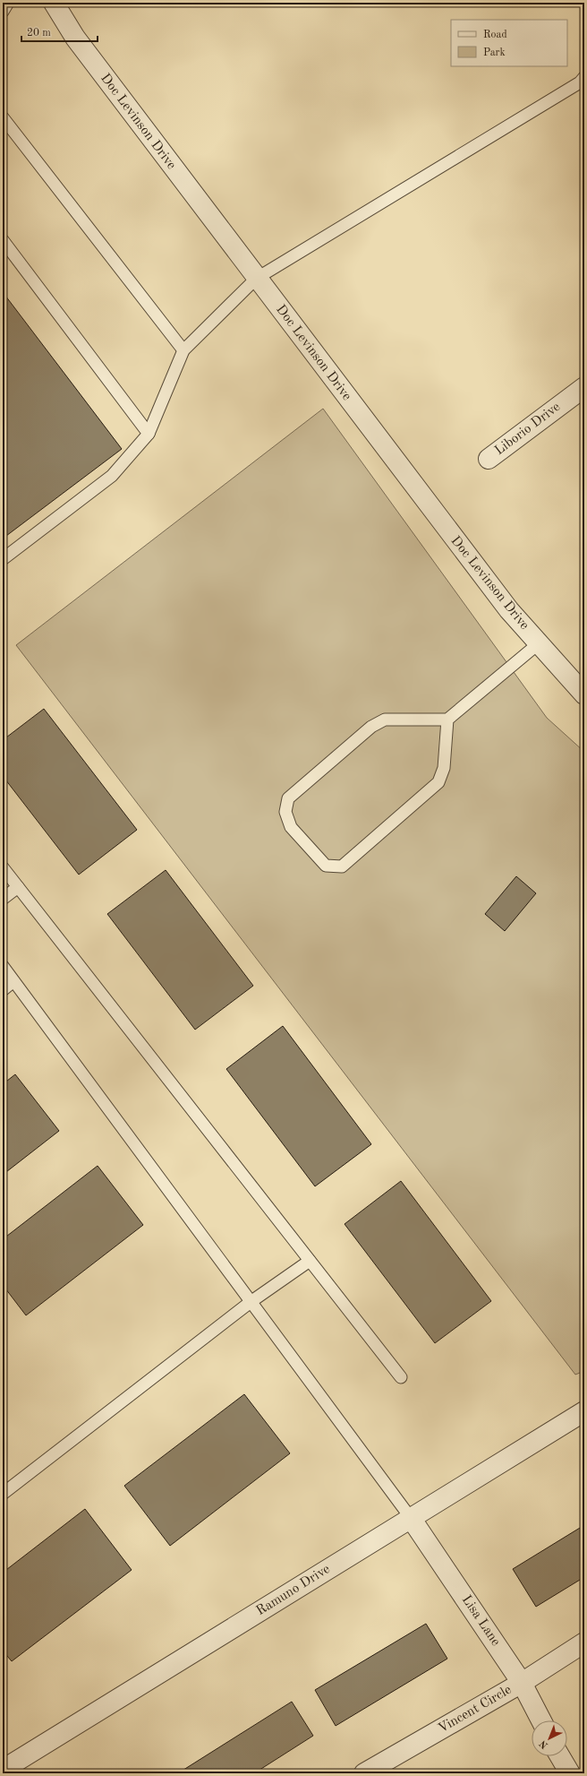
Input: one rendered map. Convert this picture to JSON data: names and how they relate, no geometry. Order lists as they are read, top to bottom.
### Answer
{
  "streets": {
    "street": [
      "Doc Levinson Drive",
      "Liborio Drive",
      "Ramuno Drive",
      "Lisa Lane",
      "Vincent Circle"
    ]
  },
  "crossings": [
    ["Ramuno Drive", "Lisa Lane"],
    ["Lisa Lane", "Vincent Circle"]
  ],
  "legend": ["Road", "Park"],
  "scale_bar": "20 m",
  "north": "bottom left"
}
